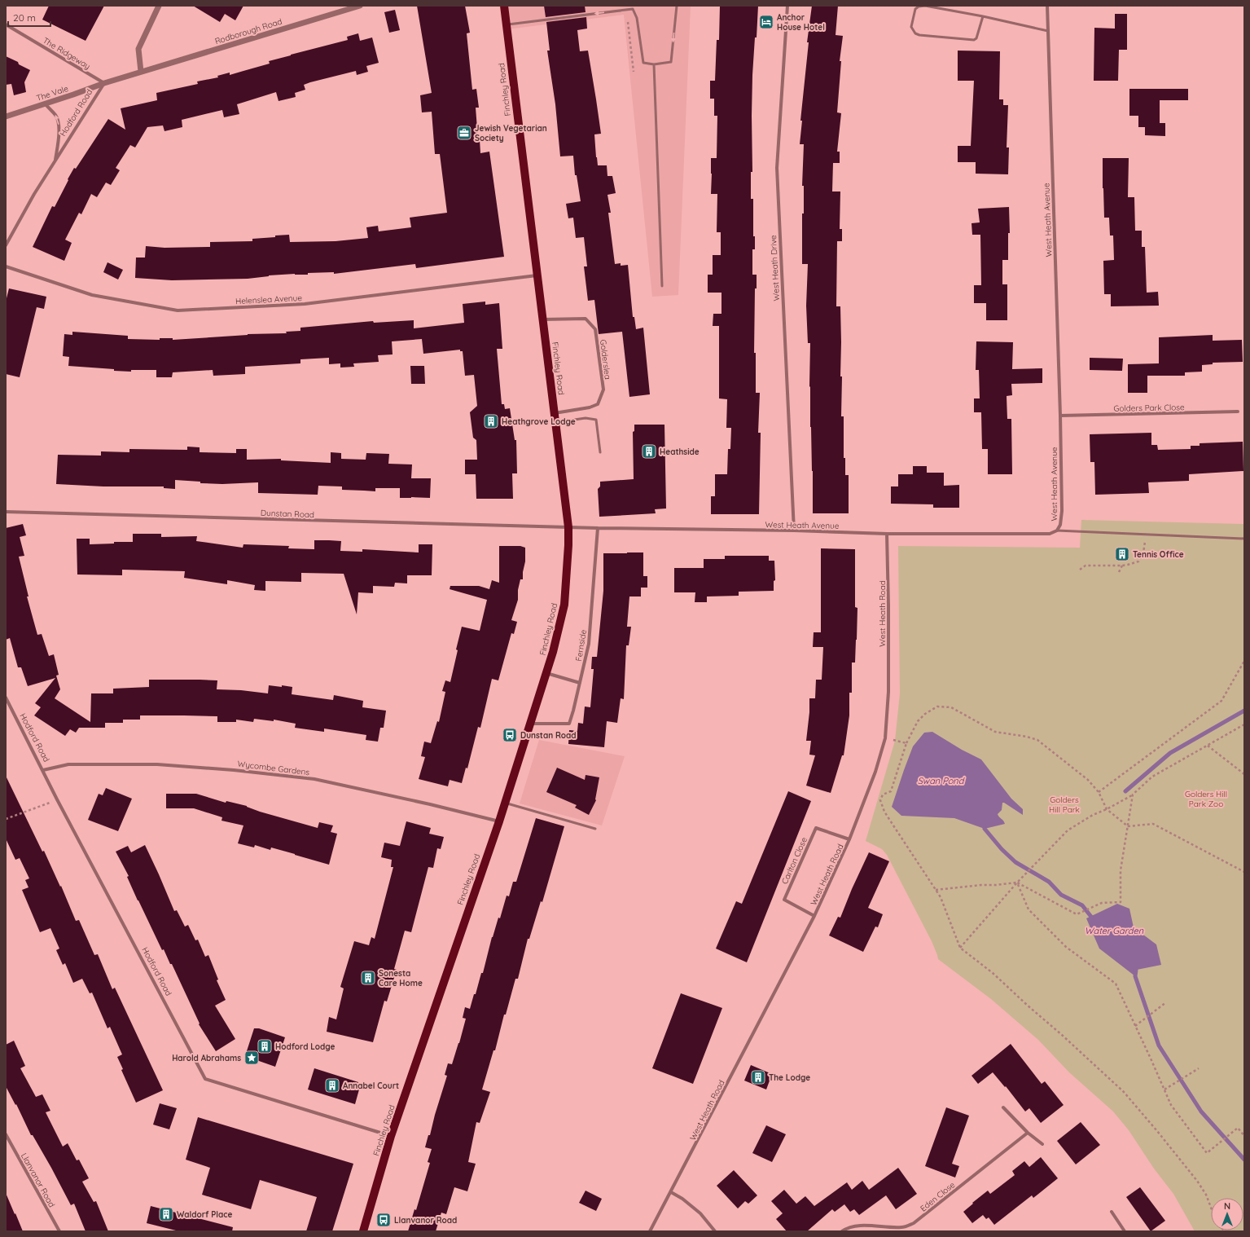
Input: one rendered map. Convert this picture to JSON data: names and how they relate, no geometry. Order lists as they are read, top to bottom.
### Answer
{
  "streets": {
    "main road": ["Finchley Road"],
    "street": [
      "Rodborough Road",
      "The Ridgeway",
      "The Vale",
      "Hodford Road",
      "West Heath Avenue",
      "West Heath Drive",
      "Helenslea Avenue",
      "Golderslea",
      "Golders Park Close",
      "Dunstan Road",
      "West Heath Road",
      "Fernside",
      "Wycombe Gardens",
      "Carlton Close",
      "Llanvanor Road",
      "Eden Close"
    ]
  },
  "crossings": [
    ["The Ridgeway", "The Vale"],
    ["The Ridgeway", "Hodford Road"],
    ["Finchley Road", "Hodford Road"],
    ["Finchley Road", "West Heath Avenue"],
    ["Finchley Road", "Helenslea Avenue"],
    ["Finchley Road", "Golderslea"],
    ["Finchley Road", "Dunstan Road"],
    ["Finchley Road", "Fernside"],
    ["Finchley Road", "Wycombe Gardens"],
    ["The Vale", "Hodford Road"],
    ["Hodford Road", "Wycombe Gardens"],
    ["West Heath Avenue", "West Heath Drive"],
    ["West Heath Avenue", "Golders Park Close"],
    ["West Heath Avenue", "Dunstan Road"],
    ["West Heath Avenue", "West Heath Road"],
    ["West Heath Avenue", "Fernside"],
    ["West Heath Road", "Carlton Close"]
  ],
  "water": ["Swan Pond", "Water Garden"],
  "parks": ["Golders Hill Park Zoo", "Golders Hill Park"],
  "places": {
    "hotel": ["Anchor House Hotel"],
    "office": ["Jewish Vegetarian Society"],
    "building": [
      "Heathgrove Lodge",
      "Heathside",
      "Tennis Office",
      "Sonesta Care Home",
      "Hodford Lodge",
      "The Lodge",
      "Annabel Court",
      "Waldorf Place"
    ],
    "bus stop": ["Dunstan Road", "Llanvanor Road"],
    "place": ["Harold Abrahams"]
  },
  "scale_bar": "20 m",
  "north": "top"
}
